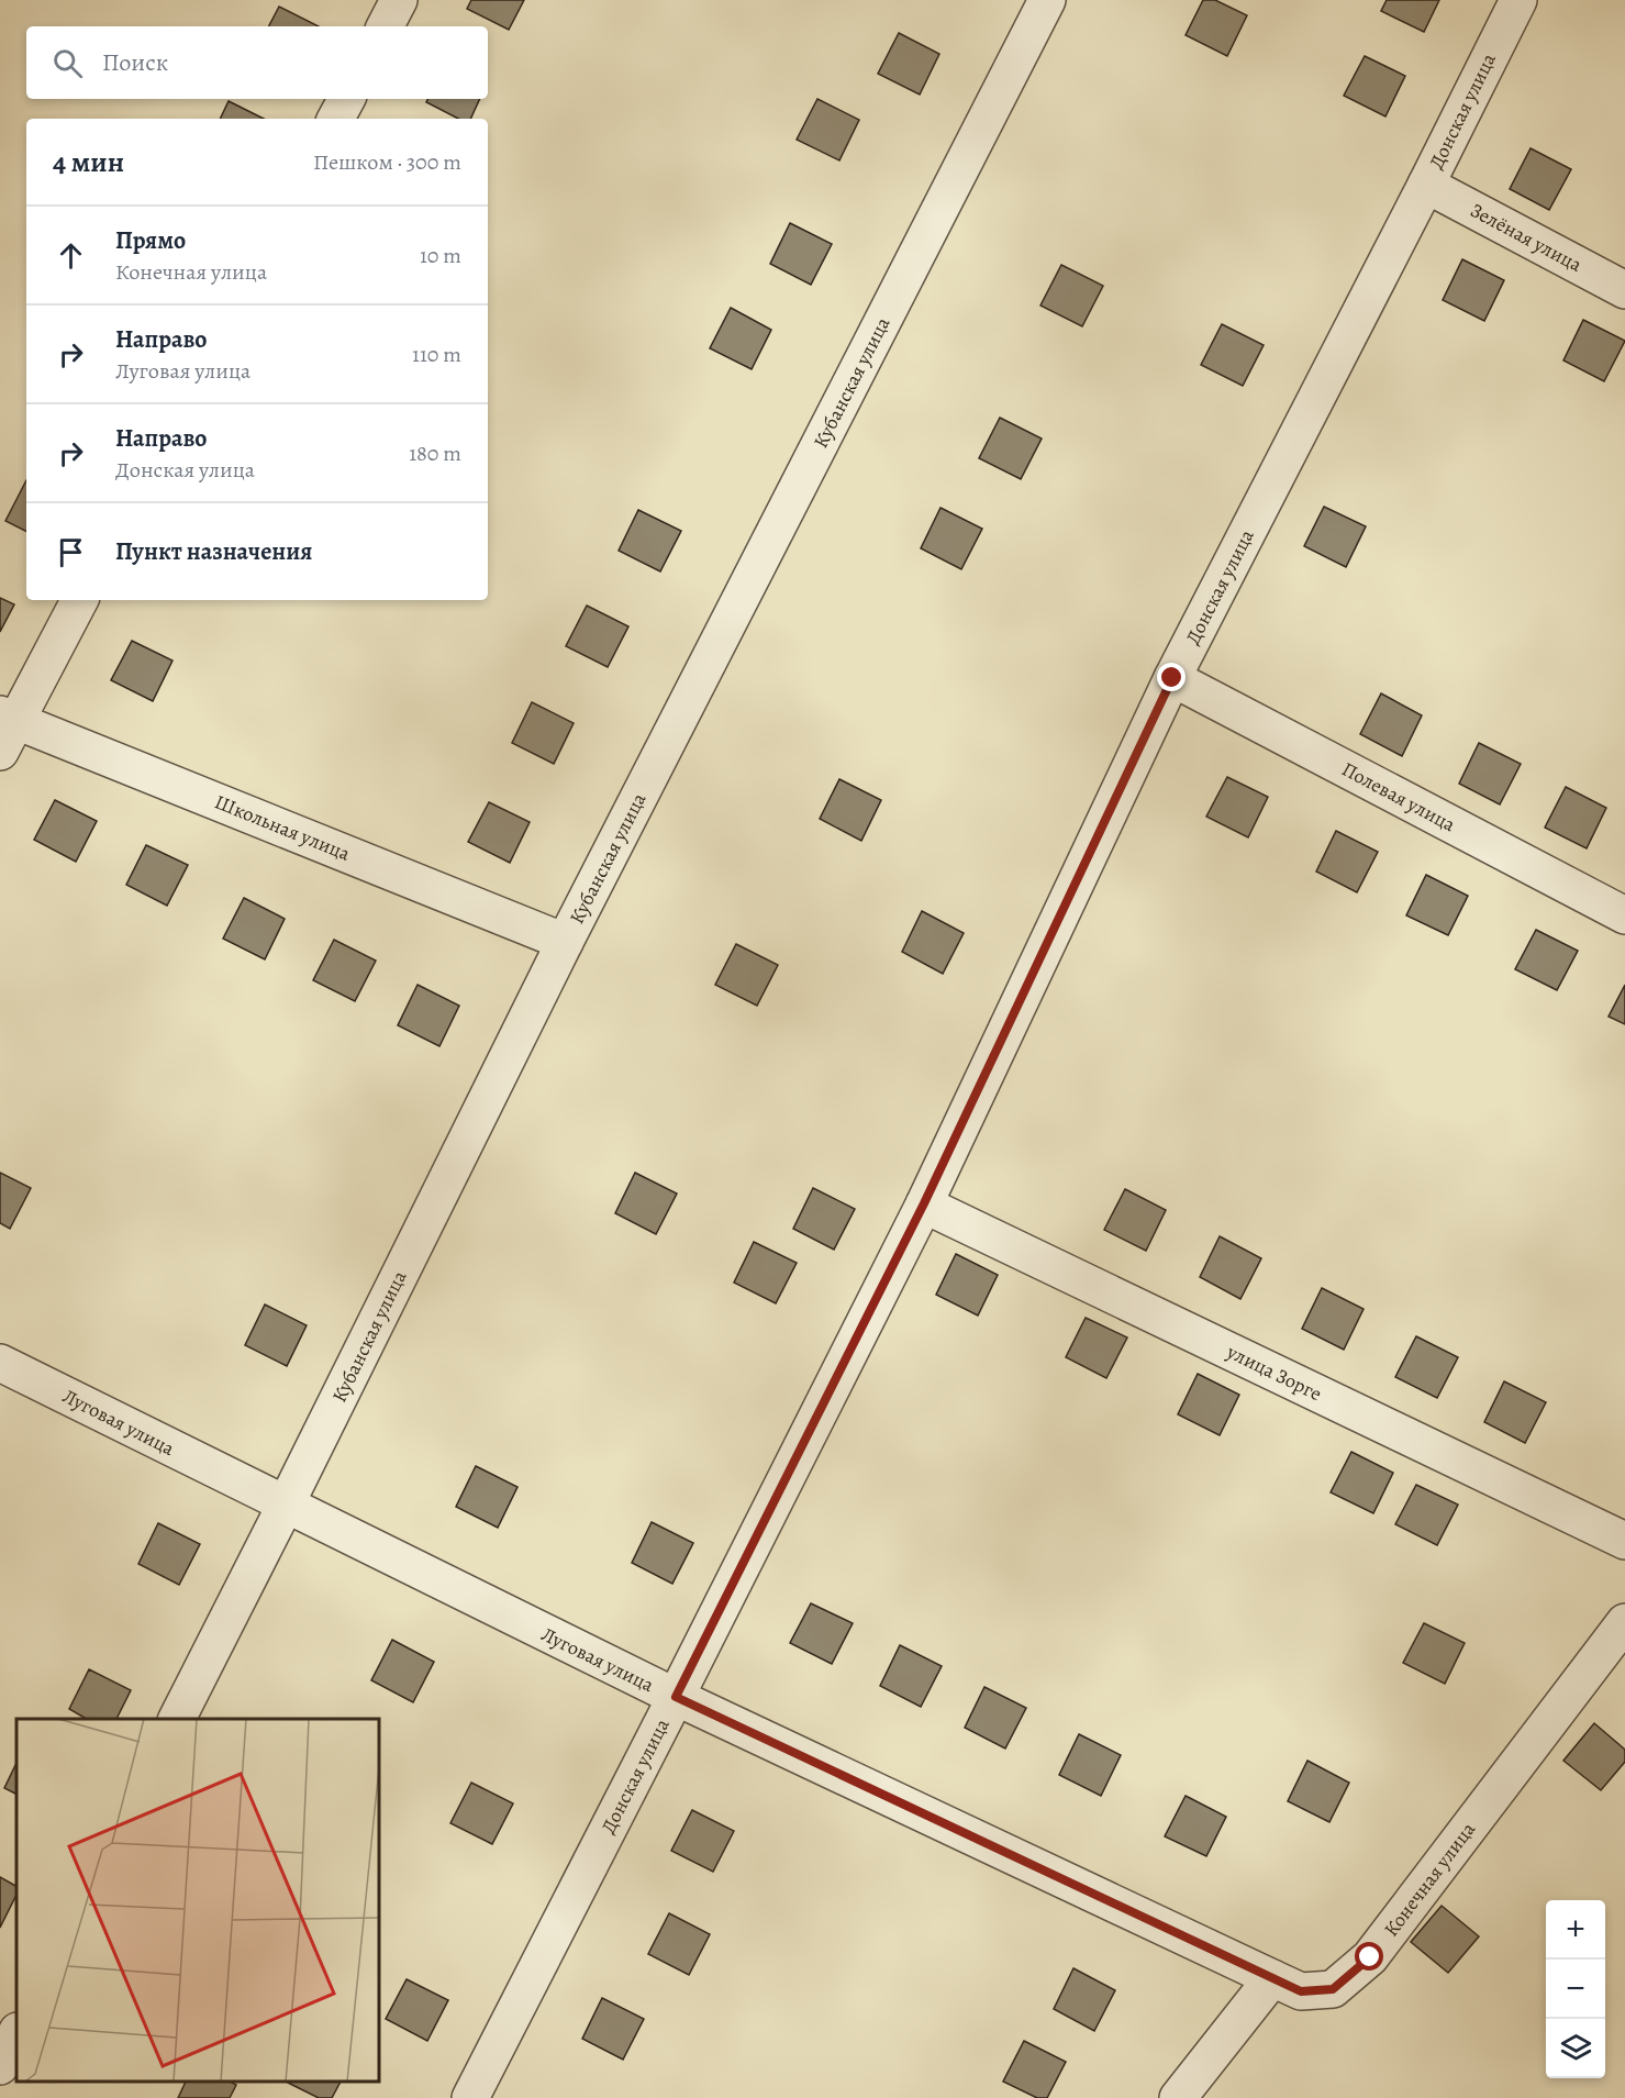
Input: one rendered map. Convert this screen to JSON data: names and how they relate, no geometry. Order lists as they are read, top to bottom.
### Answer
{
  "streets": {
    "street": [
      "Донская улица",
      "Зелёная улица",
      "Кубанская улица",
      "Полевая улица",
      "Школьная улица",
      "улица Зорге",
      "Луговая улица",
      "Конечная улица"
    ]
  },
  "crossings": [
    ["Донская улица", "Зелёная улица"],
    ["Донская улица", "Полевая улица"],
    ["Донская улица", "улица Зорге"],
    ["Донская улица", "Луговая улица"],
    ["Кубанская улица", "Школьная улица"],
    ["Кубанская улица", "Луговая улица"],
    ["Луговая улица", "Конечная улица"]
  ],
  "page": {
    "search": "Поиск",
    "heading": ["4 мин", "Пешком · 300 m"],
    "list": [
      ["Прямо", "Конечная улица", "10 m"],
      ["Направо", "Луговая улица", "110 m"],
      ["Направо", "Донская улица", "180 m"],
      "Пункт назначения"
    ],
    "map_buttons": ["+", "−"]
  }
}
